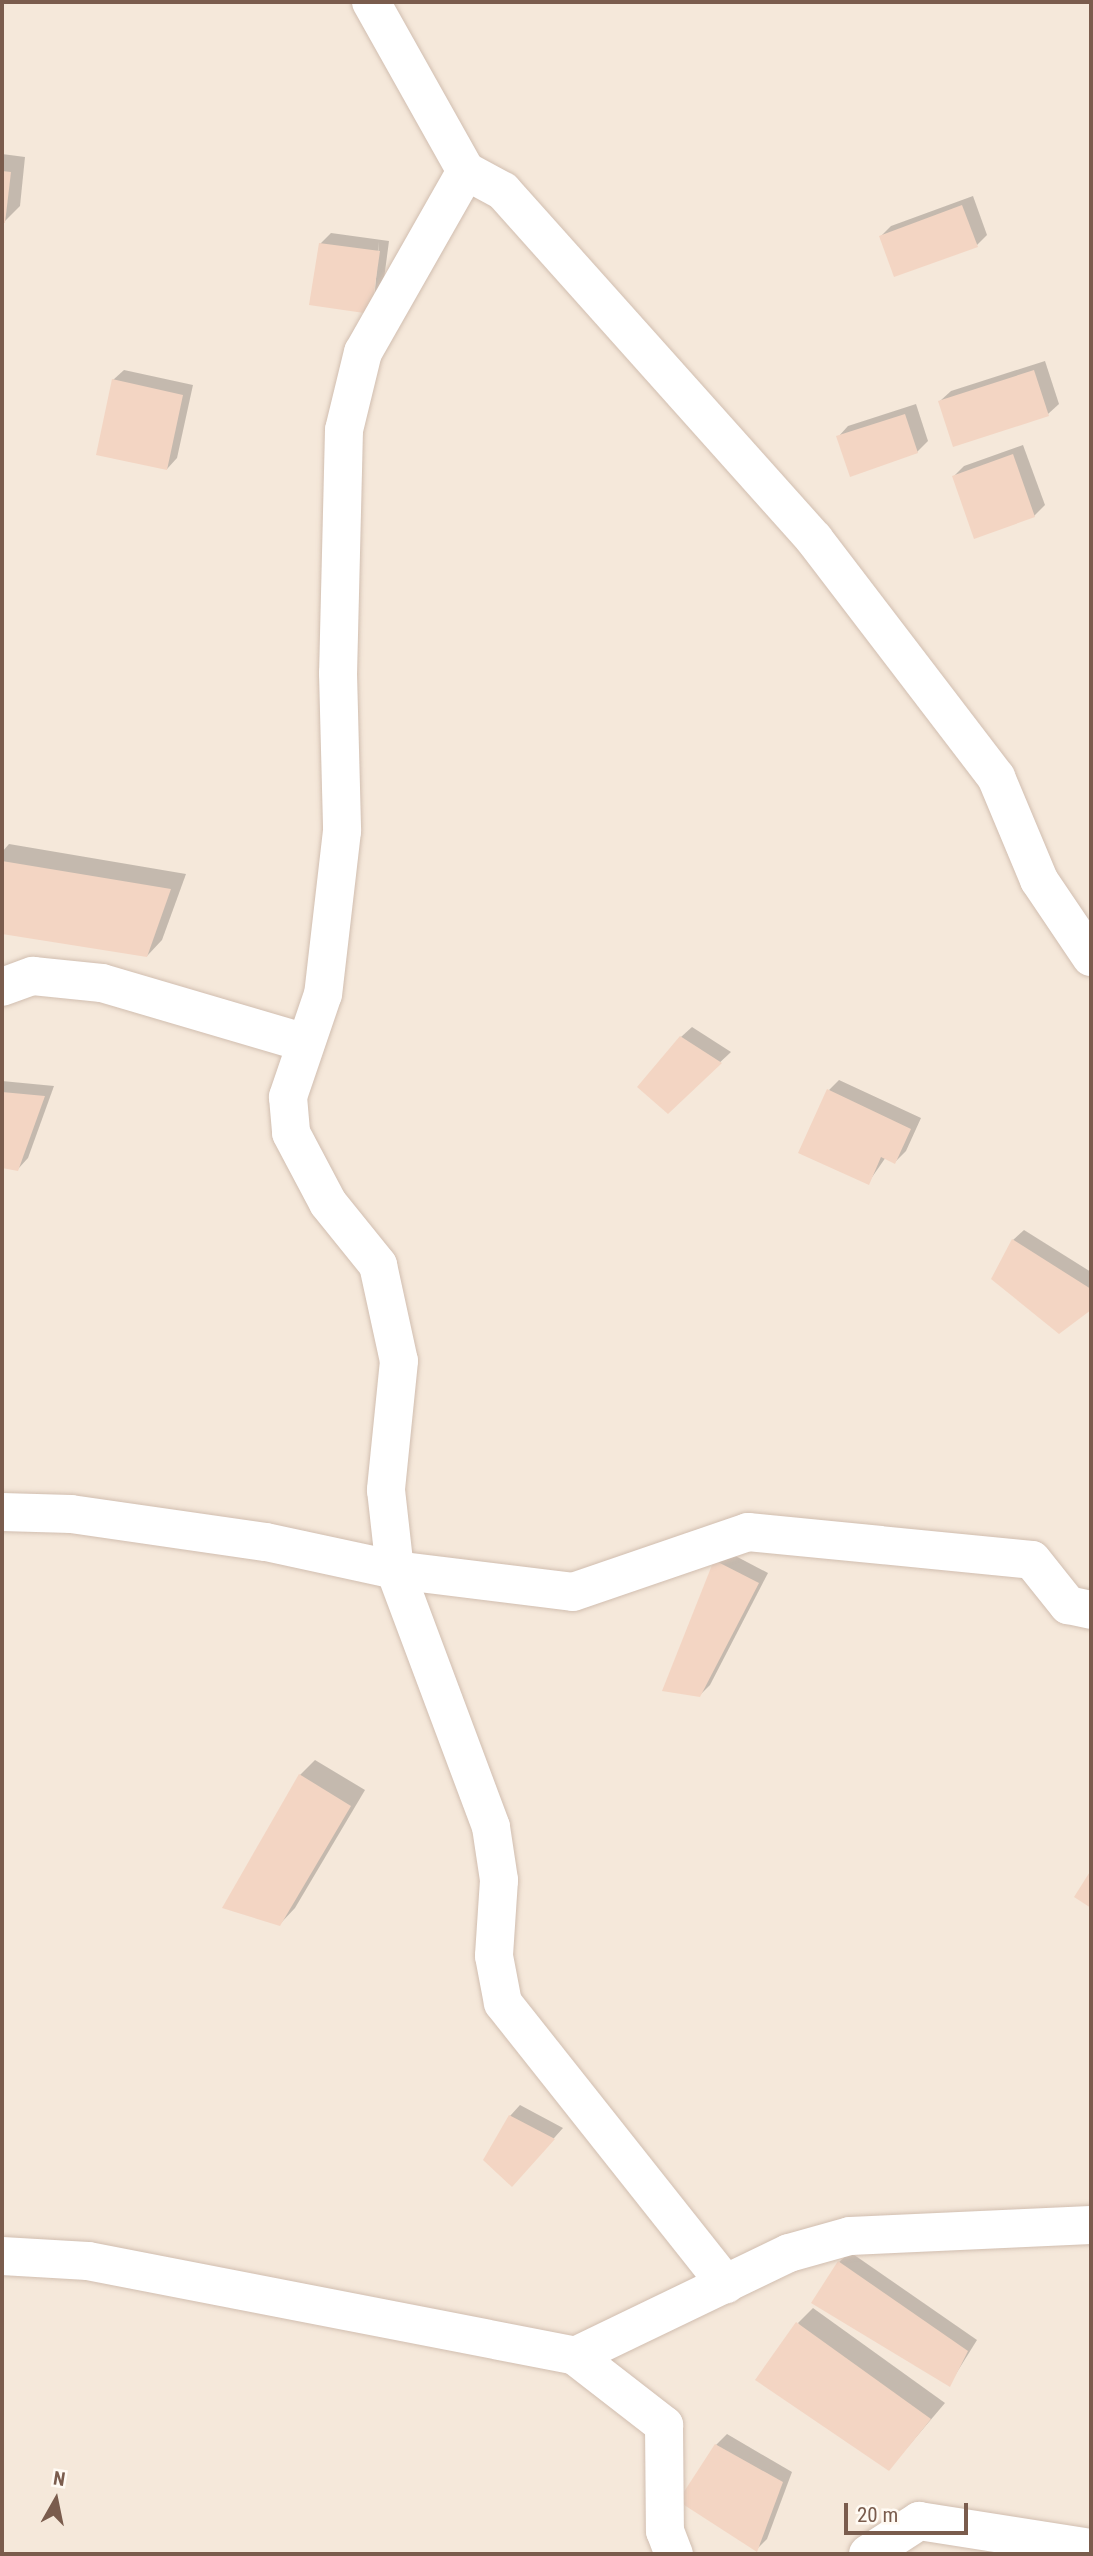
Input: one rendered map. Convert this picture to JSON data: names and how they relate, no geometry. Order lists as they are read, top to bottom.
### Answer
{
  "scale_bar": "20 m",
  "north": "top"
}
